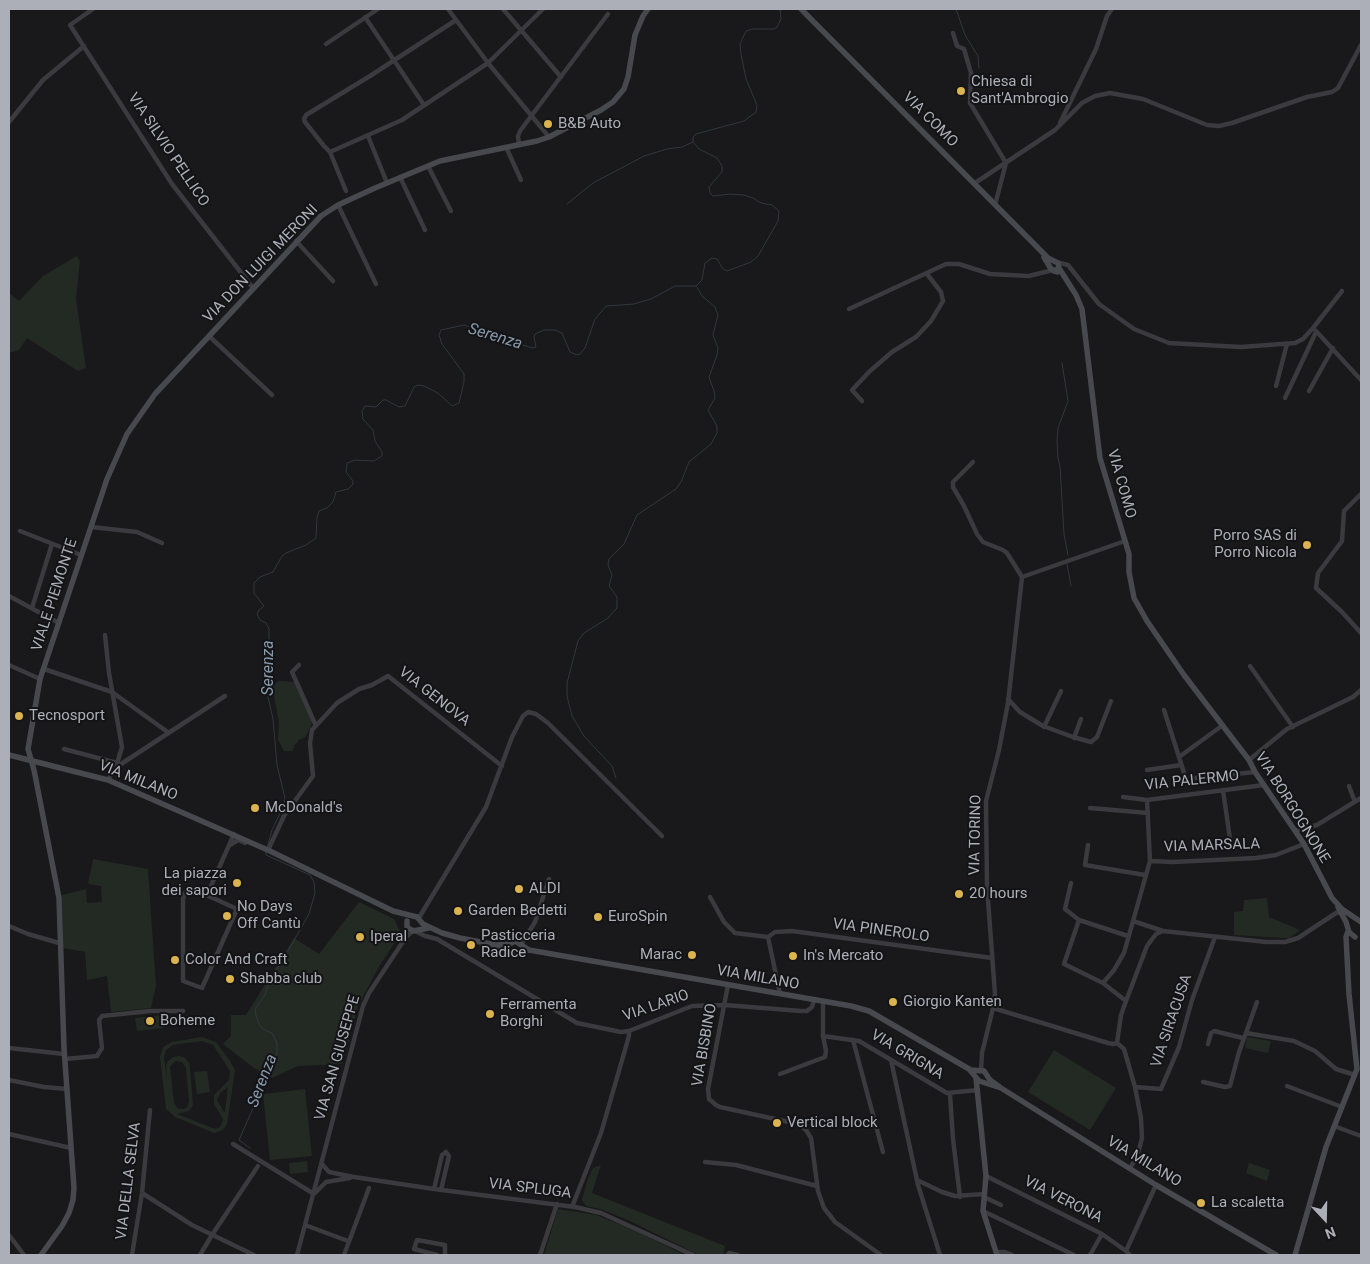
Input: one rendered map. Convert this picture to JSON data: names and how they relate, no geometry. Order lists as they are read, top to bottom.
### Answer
{
  "streets": {
    "street": [
      "VIA COMO",
      "VIA SILVIO PELLICO",
      "VIA DON LUIGI MERONI",
      "VIALE PIEMONTE",
      "VIA GENOVA",
      "VIA MILANO",
      "VIA PALERMO",
      "VIA BORGOGNONE",
      "VIA TORINO",
      "VIA MARSALA",
      "VIA PINEROLO",
      "VIA LARIO",
      "VIA SIRACUSA",
      "VIA BISBINO",
      "VIA GRIGNA",
      "VIA SAN GIUSEPPE",
      "VIA DELLA SELVA",
      "VIA SPLUGA",
      "VIA VERONA"
    ]
  },
  "crossings": [
    ["VIA COMO", "VIA BORGOGNONE"],
    ["VIA SILVIO PELLICO", "VIA DON LUIGI MERONI"],
    ["VIA DON LUIGI MERONI", "VIALE PIEMONTE"],
    ["VIALE PIEMONTE", "VIA MILANO"],
    ["VIA GENOVA", "VIA MILANO"],
    ["VIA MILANO", "VIA TORINO"],
    ["VIA MILANO", "VIA LARIO"],
    ["VIA MILANO", "VIA BISBINO"],
    ["VIA MILANO", "VIA SAN GIUSEPPE"],
    ["VIA PALERMO", "VIA BORGOGNONE"],
    ["VIA BORGOGNONE", "VIA MARSALA"],
    ["VIA TORINO", "VIA PINEROLO"],
    ["VIA LARIO", "VIA BISBINO"],
    ["VIA LARIO", "VIA SAN GIUSEPPE"],
    ["VIA SAN GIUSEPPE", "VIA SPLUGA"]
  ],
  "water": ["Serenza"],
  "places": [
    "Chiesa di Sant'Ambrogio",
    "B&B Auto",
    "Porro SAS di Porro Nicola",
    "Tecnosport",
    "McDonald's",
    "La piazza dei sapori",
    "ALDI",
    "20 hours",
    "Garden Bedetti",
    "No Days Off Cantù",
    "EuroSpin",
    "Iperal",
    "Pasticceria Radice",
    "Marac",
    "In's Mercato",
    "Color And Craft",
    "Shabba club",
    "Giorgio Kanten",
    "Ferramenta Borghi",
    "Boheme",
    "Vertical block",
    "La scaletta"
  ],
  "north": "bottom"
}
